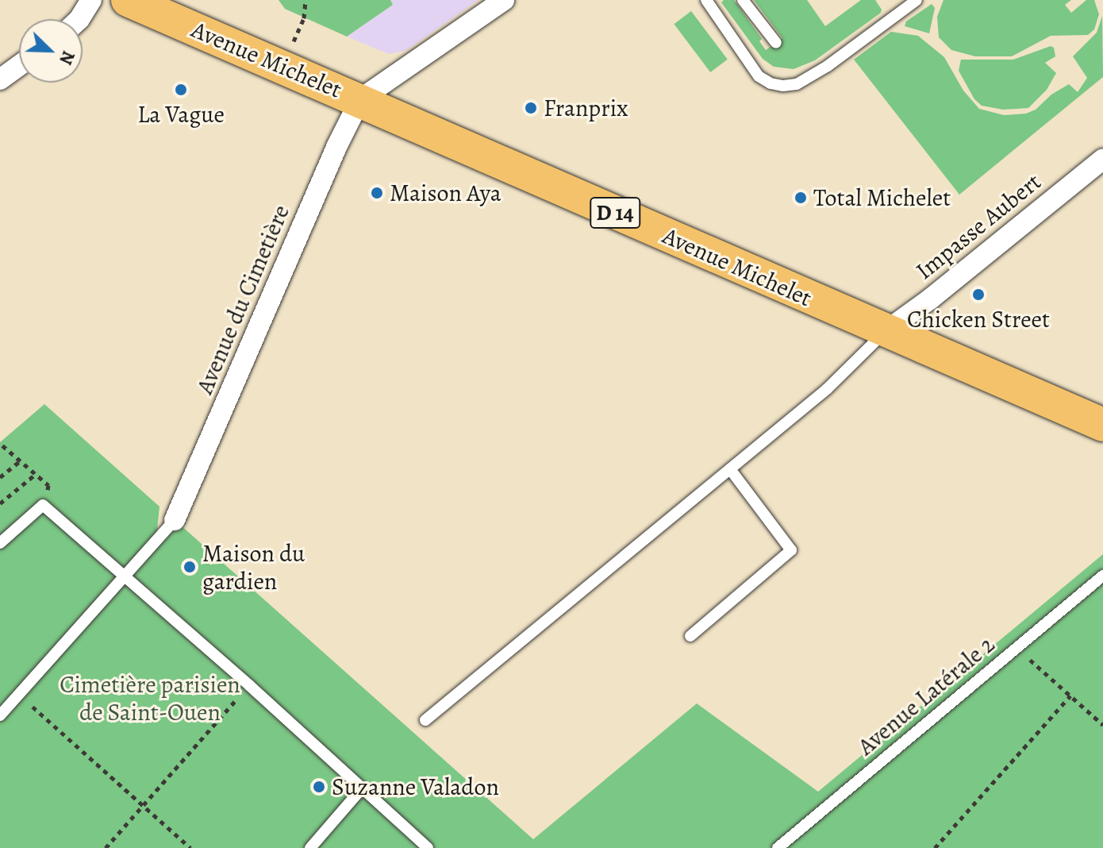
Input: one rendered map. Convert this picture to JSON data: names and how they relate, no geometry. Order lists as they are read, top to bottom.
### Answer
{
  "streets": {
    "main road": ["Avenue Michelet", "D 14"],
    "street": ["Impasse Aubert", "Avenue du Cimetière"],
    "lane": ["Avenue Latérale 2"]
  },
  "crossings": [
    ["Avenue Michelet", "Impasse Aubert"],
    ["Avenue Michelet", "Avenue du Cimetière"]
  ],
  "parks": ["Cimetière parisien de Saint-Ouen"],
  "places": [
    "La Vague",
    "Franprix",
    "Maison Aya",
    "Total Michelet",
    "Chicken Street",
    "Maison du gardien",
    "Suzanne Valadon"
  ],
  "north": "bottom right"
}
